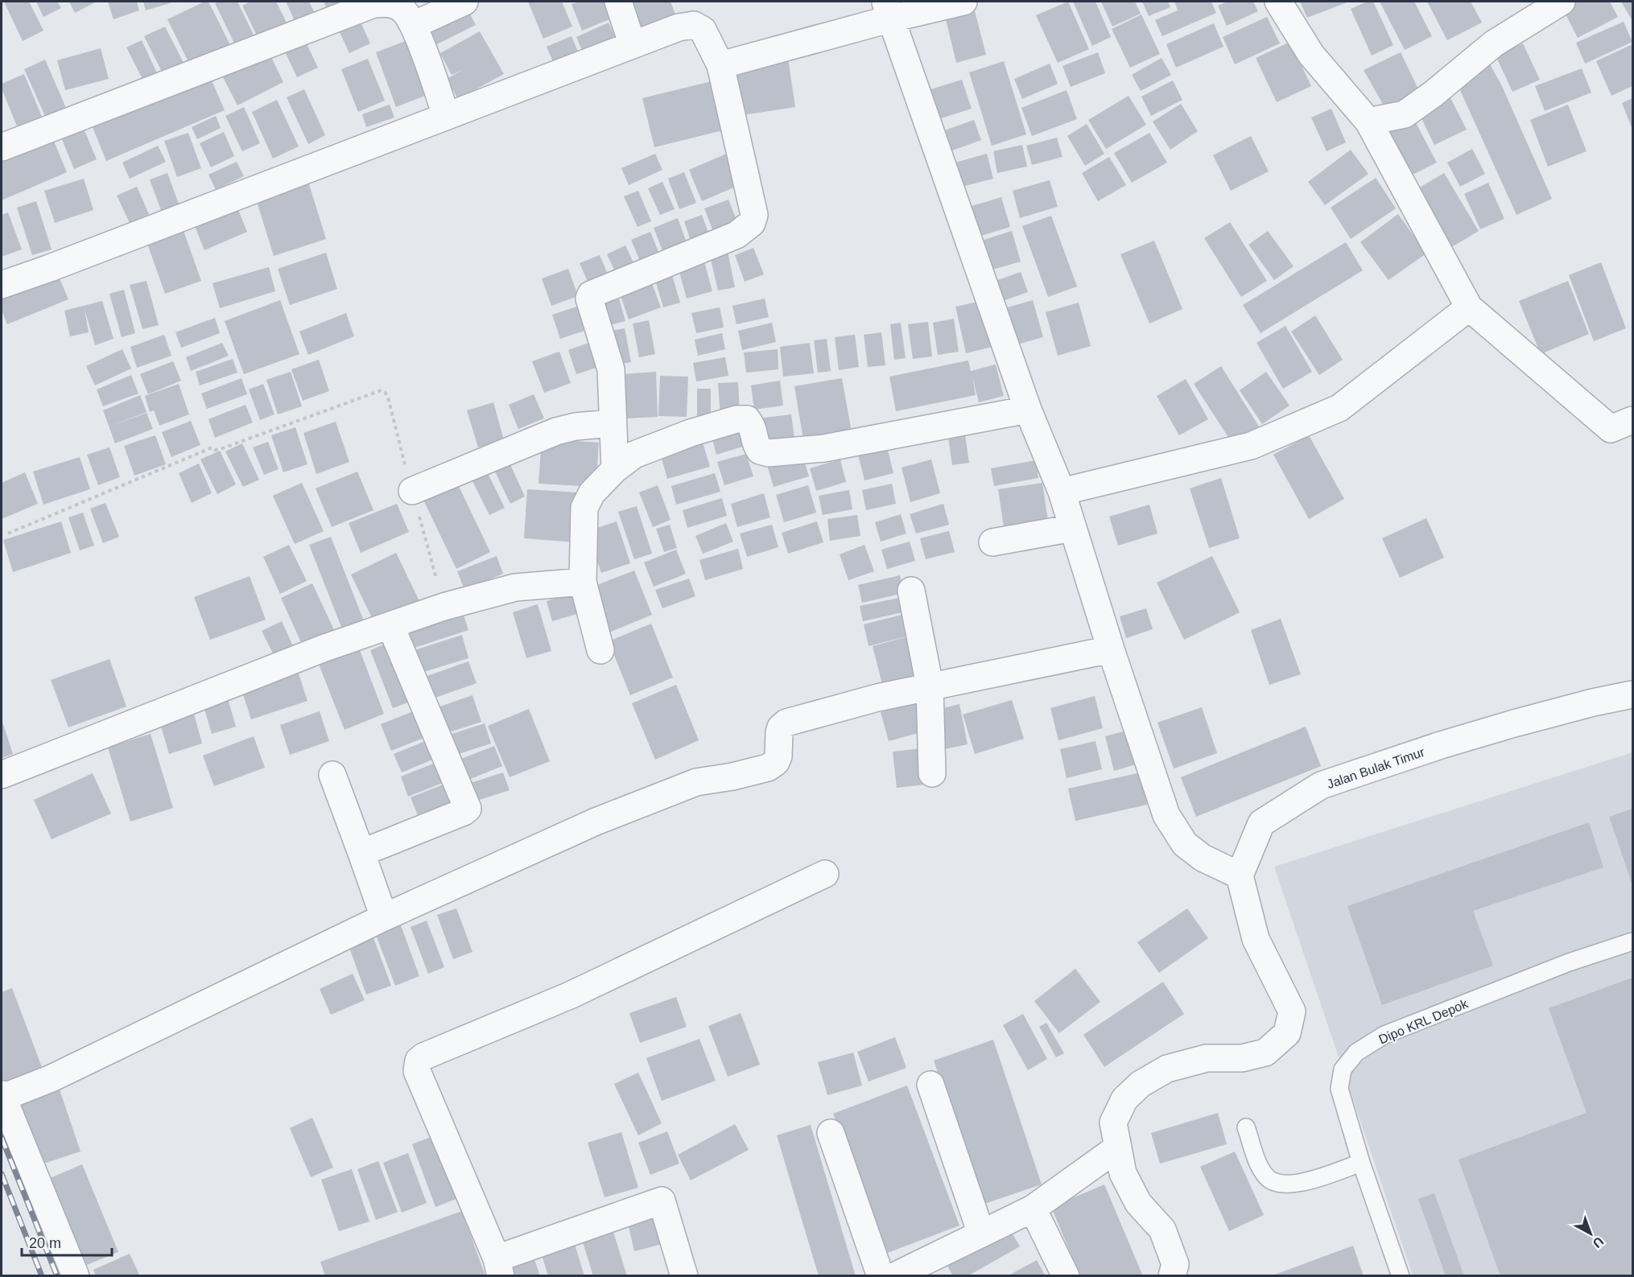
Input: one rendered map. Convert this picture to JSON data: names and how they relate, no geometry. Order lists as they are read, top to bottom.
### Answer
{
  "streets": {
    "street": ["Jalan Bulak Timur"],
    "lane": ["Dipo KRL Depok"]
  },
  "scale_bar": "20 m",
  "north": "bottom right"
}
